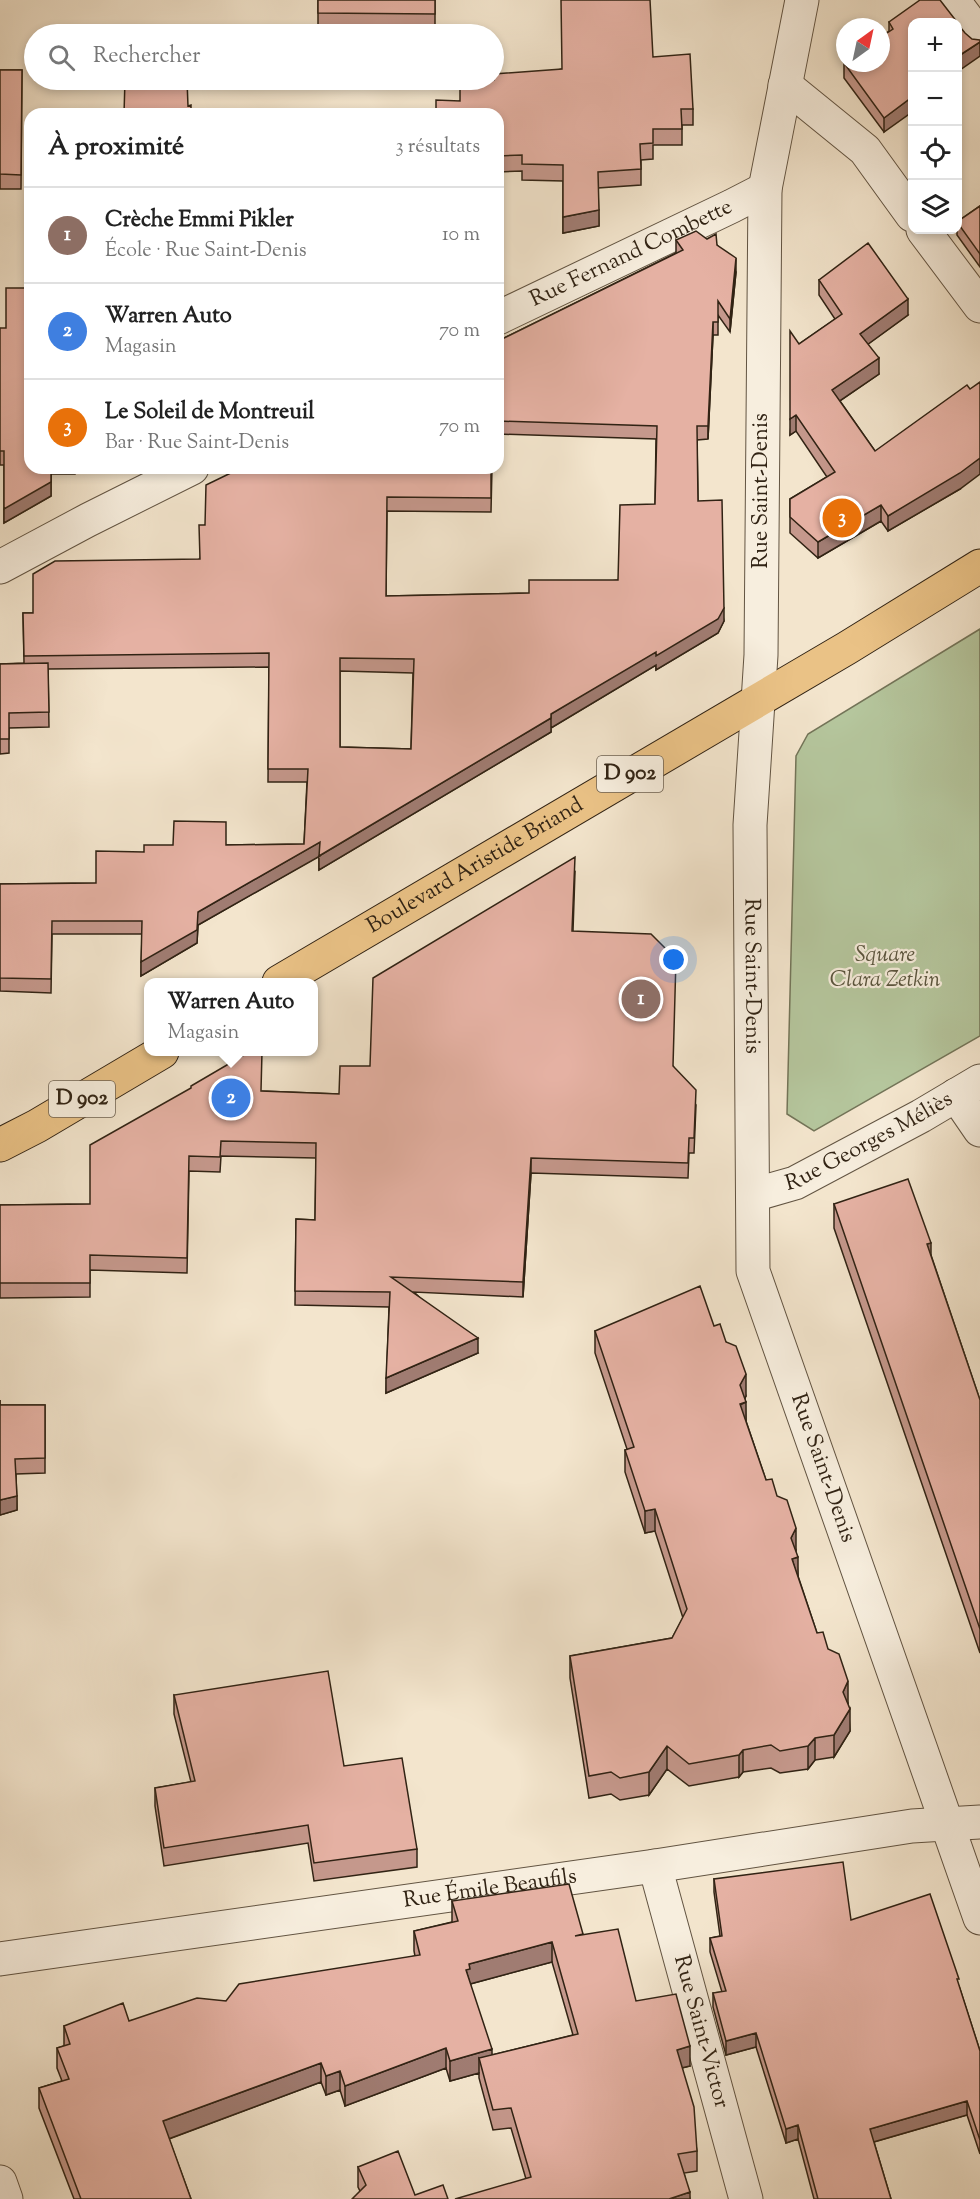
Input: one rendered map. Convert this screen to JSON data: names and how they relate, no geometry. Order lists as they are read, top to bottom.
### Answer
{
  "streets": {
    "main road": ["D 902", "Boulevard Aristide Briand"],
    "street": [
      "Rue Fernand Combette",
      "Rue Saint-Denis",
      "Rue Georges Méliès",
      "Rue Émile Beaufils",
      "Rue Saint-Victor"
    ]
  },
  "crossings": [
    ["Rue Fernand Combette", "Rue Saint-Denis"],
    ["Rue Saint-Denis", "Boulevard Aristide Briand"],
    ["Rue Saint-Denis", "Rue Georges Méliès"],
    ["Rue Saint-Denis", "Rue Émile Beaufils"],
    ["Rue Émile Beaufils", "Rue Saint-Victor"]
  ],
  "parks": ["Square Clara Zetkin"],
  "north": "top right",
  "page": {
    "map_buttons": ["+", "−"],
    "search": "Rechercher",
    "heading": ["À proximité", "3 résultats"],
    "list": [
      {
        "mark": "1",
        "name": "Crèche Emmi Pikler",
        "note": "École · Rue Saint-Denis",
        "value": "10 m"
      },
      {
        "mark": "2",
        "name": "Warren Auto",
        "note": "Magasin",
        "value": "70 m"
      },
      {
        "mark": "3",
        "name": "Le Soleil de Montreuil",
        "note": "Bar · Rue Saint-Denis",
        "value": "70 m"
      }
    ],
    "pins": ["3", "1", "2"],
    "popup": ["Warren Auto", "Magasin"]
  }
}
